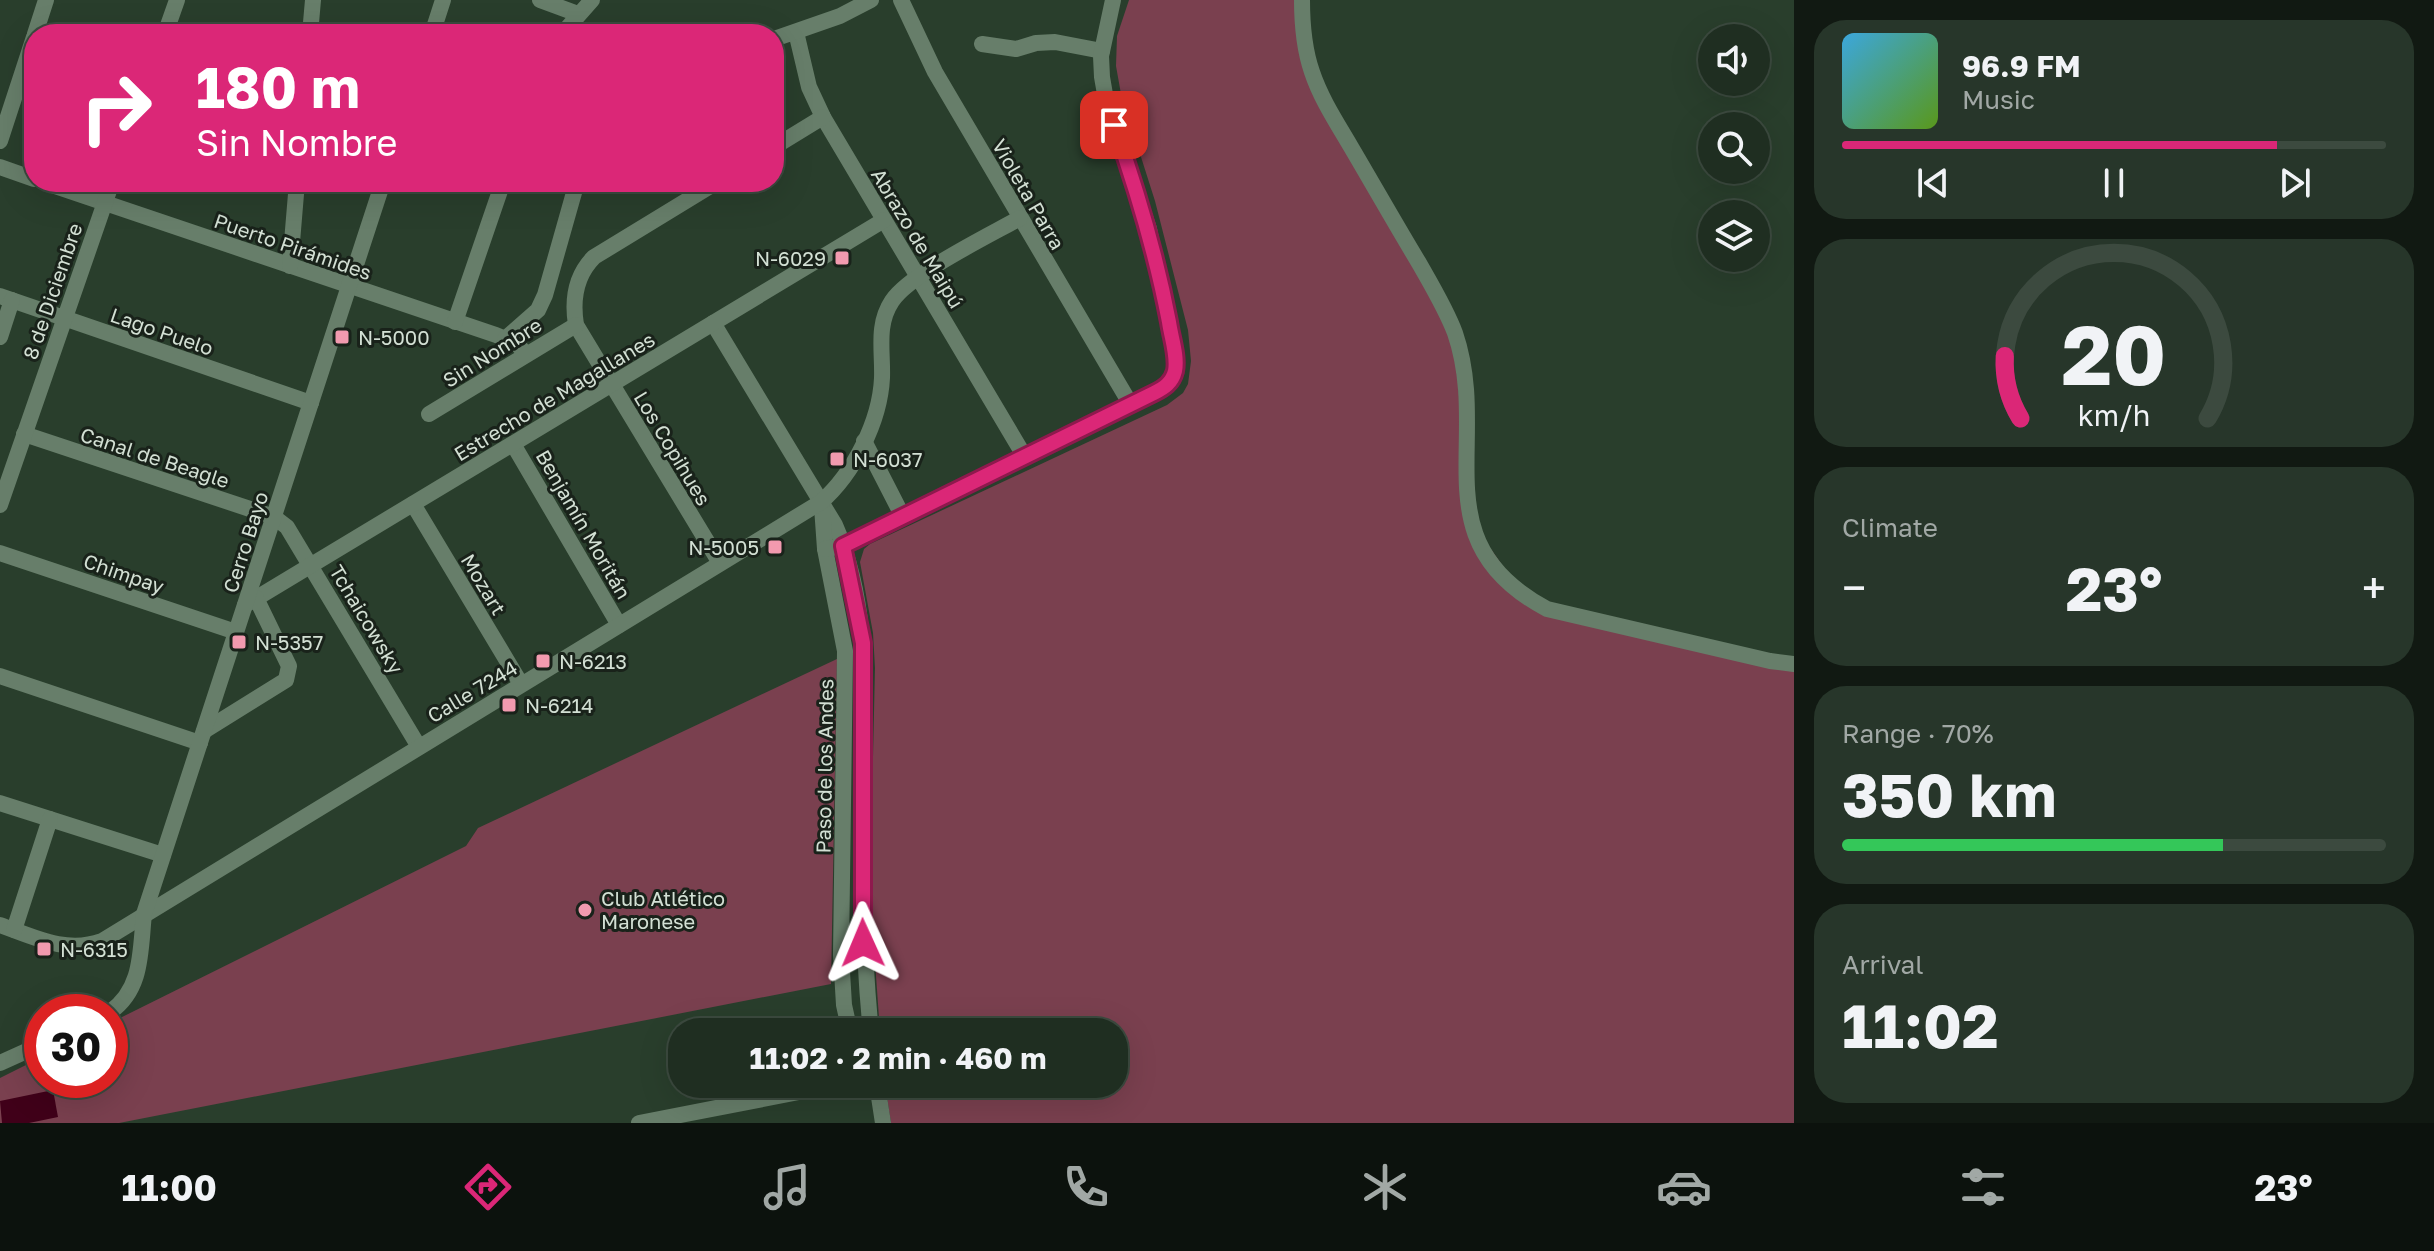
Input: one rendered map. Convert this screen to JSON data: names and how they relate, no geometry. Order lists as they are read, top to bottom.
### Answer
{
  "streets": {
    "street": [
      "Violeta Parra",
      "Abrazo de Maipú",
      "Puerto Pirámides",
      "8 de Diciembre",
      "Lago Puelo",
      "Sin Nombre",
      "Estrecho de Magallanes",
      "Los Copihues",
      "Canal de Beagle",
      "Benjamín Moritán",
      "Cerro Bayo",
      "Chimpay",
      "Mozart",
      "Tchaicowsky",
      "Calle 7244",
      "Paso de los Andes"
    ]
  },
  "crossings": [
    ["Abrazo de Maipú", "Estrecho de Magallanes"],
    ["Puerto Pirámides", "8 de Diciembre"],
    ["Puerto Pirámides", "Sin Nombre"],
    ["Puerto Pirámides", "Cerro Bayo"],
    ["8 de Diciembre", "Lago Puelo"],
    ["8 de Diciembre", "Canal de Beagle"],
    ["Lago Puelo", "Cerro Bayo"],
    ["Sin Nombre", "Los Copihues"],
    ["Estrecho de Magallanes", "Los Copihues"],
    ["Estrecho de Magallanes", "Benjamín Moritán"],
    ["Estrecho de Magallanes", "Cerro Bayo"],
    ["Estrecho de Magallanes", "Mozart"],
    ["Estrecho de Magallanes", "Tchaicowsky"],
    ["Estrecho de Magallanes", "Paso de los Andes"],
    ["Los Copihues", "Calle 7244"],
    ["Canal de Beagle", "Cerro Bayo"],
    ["Canal de Beagle", "Tchaicowsky"],
    ["Benjamín Moritán", "Calle 7244"],
    ["Cerro Bayo", "Chimpay"],
    ["Cerro Bayo", "Tchaicowsky"],
    ["Cerro Bayo", "Calle 7244"],
    ["Mozart", "Calle 7244"],
    ["Tchaicowsky", "Calle 7244"],
    ["Calle 7244", "Paso de los Andes"]
  ],
  "places": {
    "transit": [
      "N-6029",
      "N-5000",
      "N-6037",
      "N-5005",
      "N-5357",
      "N-6213",
      "N-6214",
      "N-6315"
    ],
    "other": ["Club Atlético Maronese"]
  },
  "page": {
    "turn": ["180 m", "Sin Nombre"],
    "song": ["96.9 FM", "Music"],
    "tile": [
      "Climate",
      ["Range · 70%", "350 km"],
      ["Arrival", "11:02"]
    ],
    "heat": ["−", "23°", "+"],
    "limit": "30",
    "trip": "11:02 · 2 min · 460 m",
    "tabs": ["11:00", "23°"],
    "gauge": ["20", "km/h"]
  }
}
